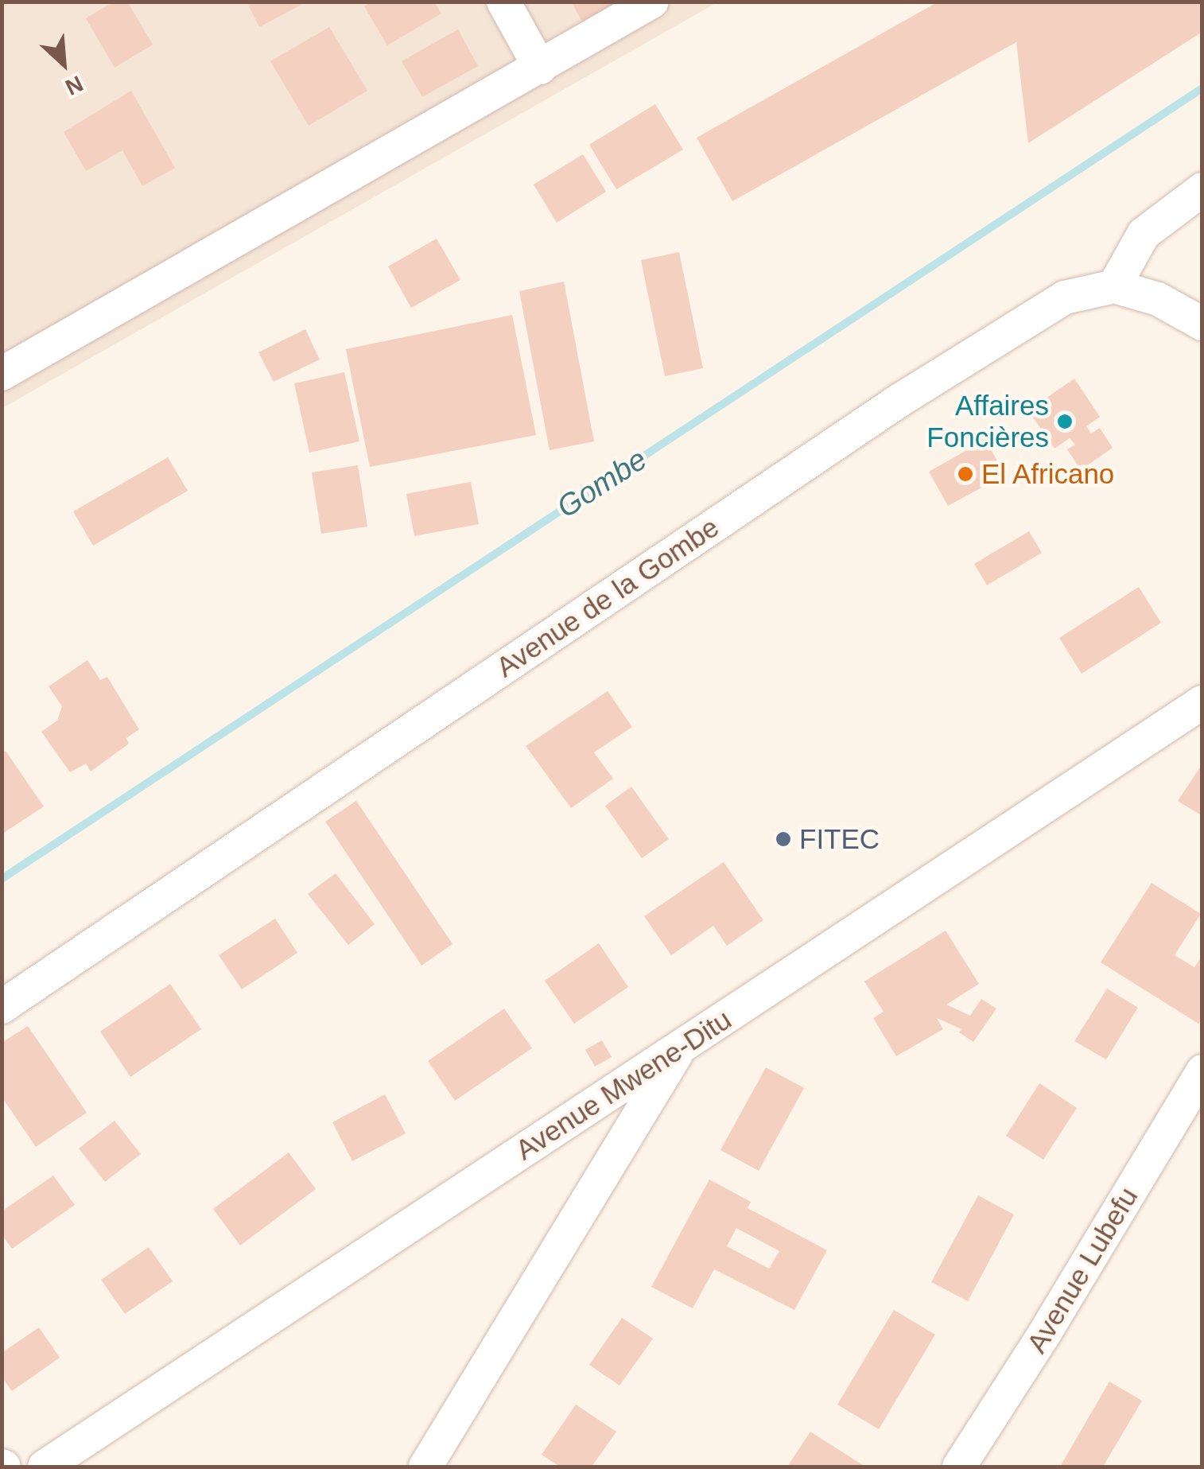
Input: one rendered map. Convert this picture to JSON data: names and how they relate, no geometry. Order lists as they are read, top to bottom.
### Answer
{
  "streets": {
    "street": ["Avenue de la Gombe", "Avenue Mwene-Ditu", "Avenue Lubefu"]
  },
  "water": ["Gombe"],
  "places": ["Affaires Foncières", "El Africano", "FITEC"],
  "north": "bottom right"
}
